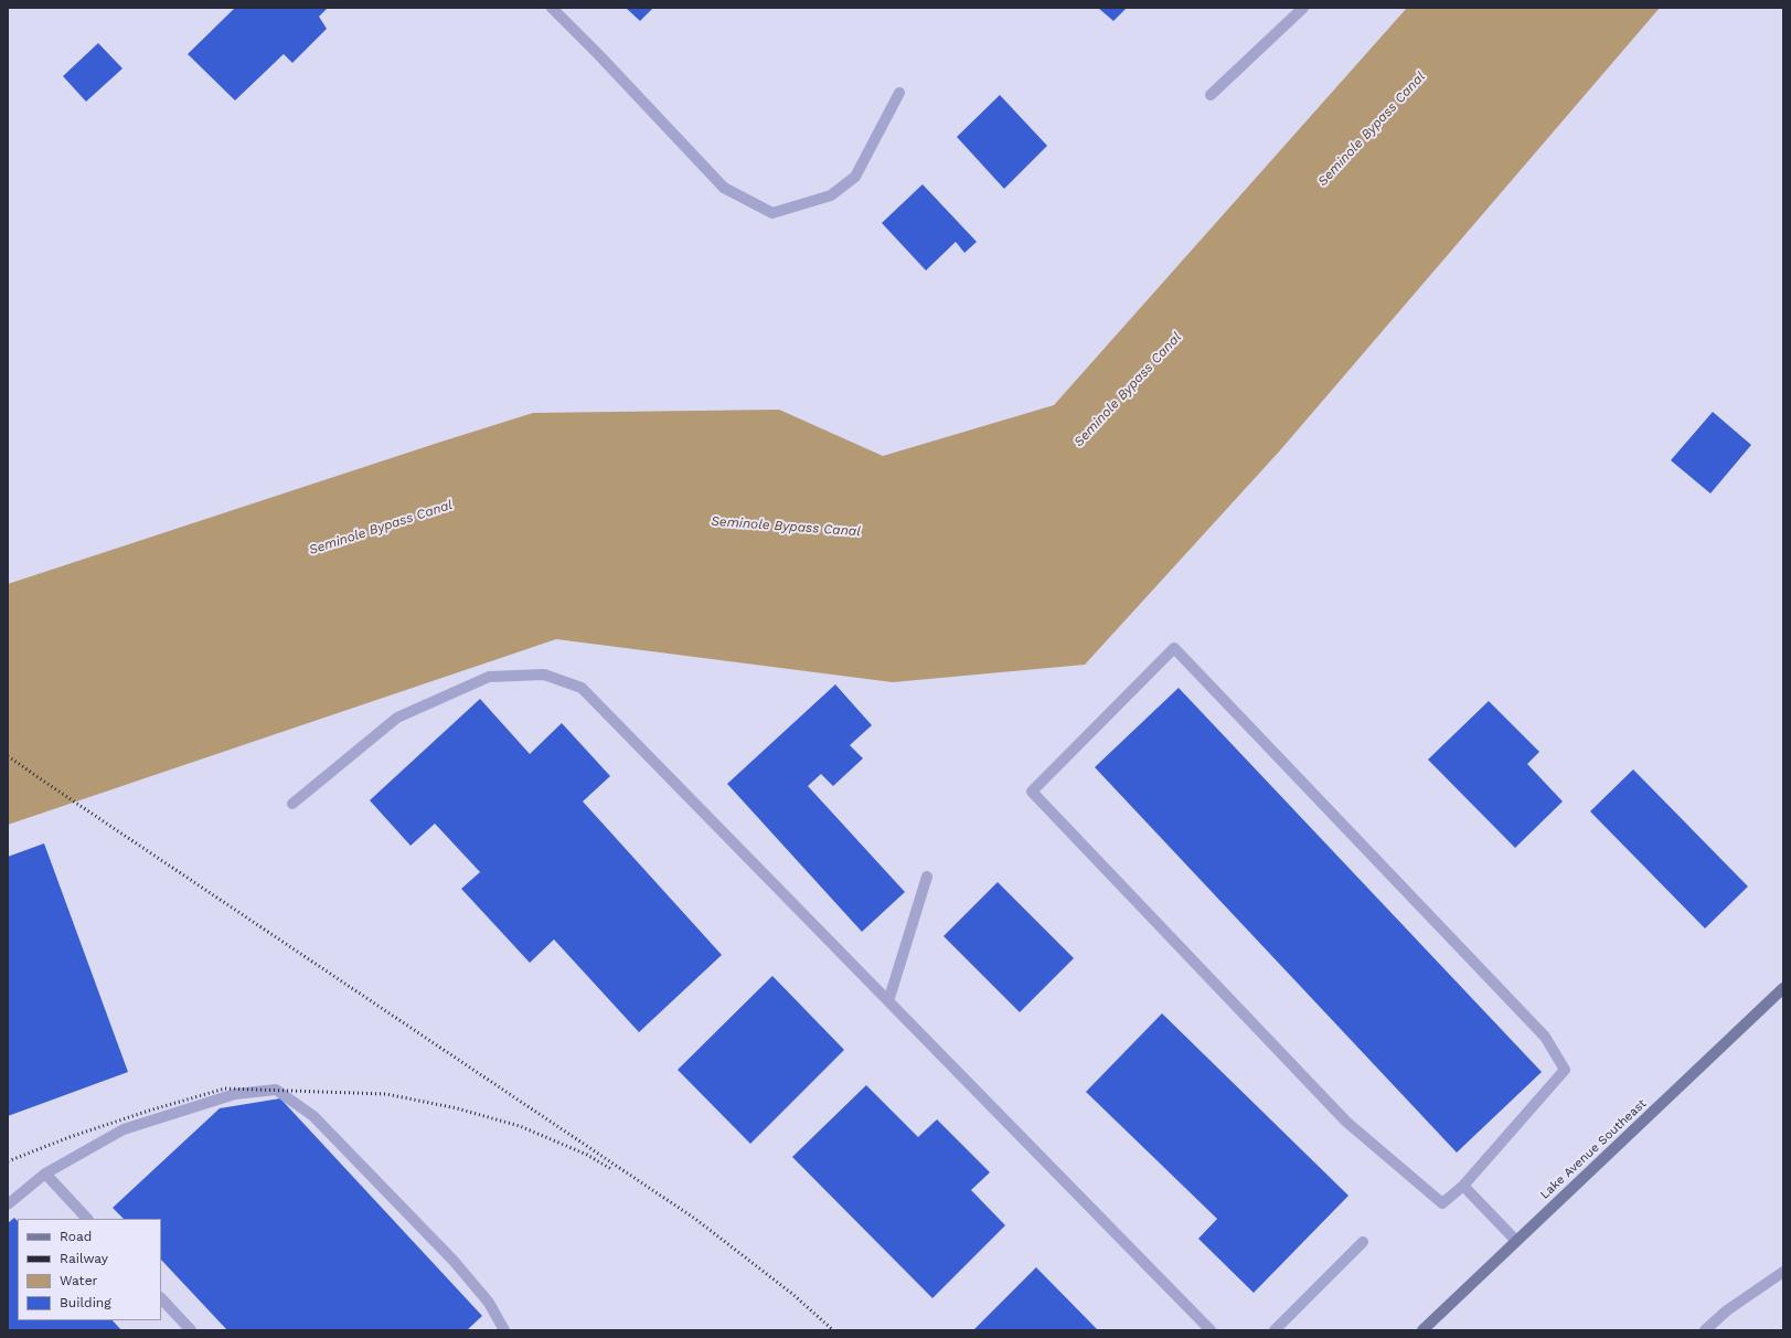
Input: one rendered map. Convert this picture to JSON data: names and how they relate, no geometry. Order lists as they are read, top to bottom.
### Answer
{
  "streets": {
    "street": ["Lake Avenue Southeast"]
  },
  "water": ["Seminole Bypass Canal"],
  "legend": [
    "Road",
    "Railway",
    "Water",
    "Building"
  ]
}
